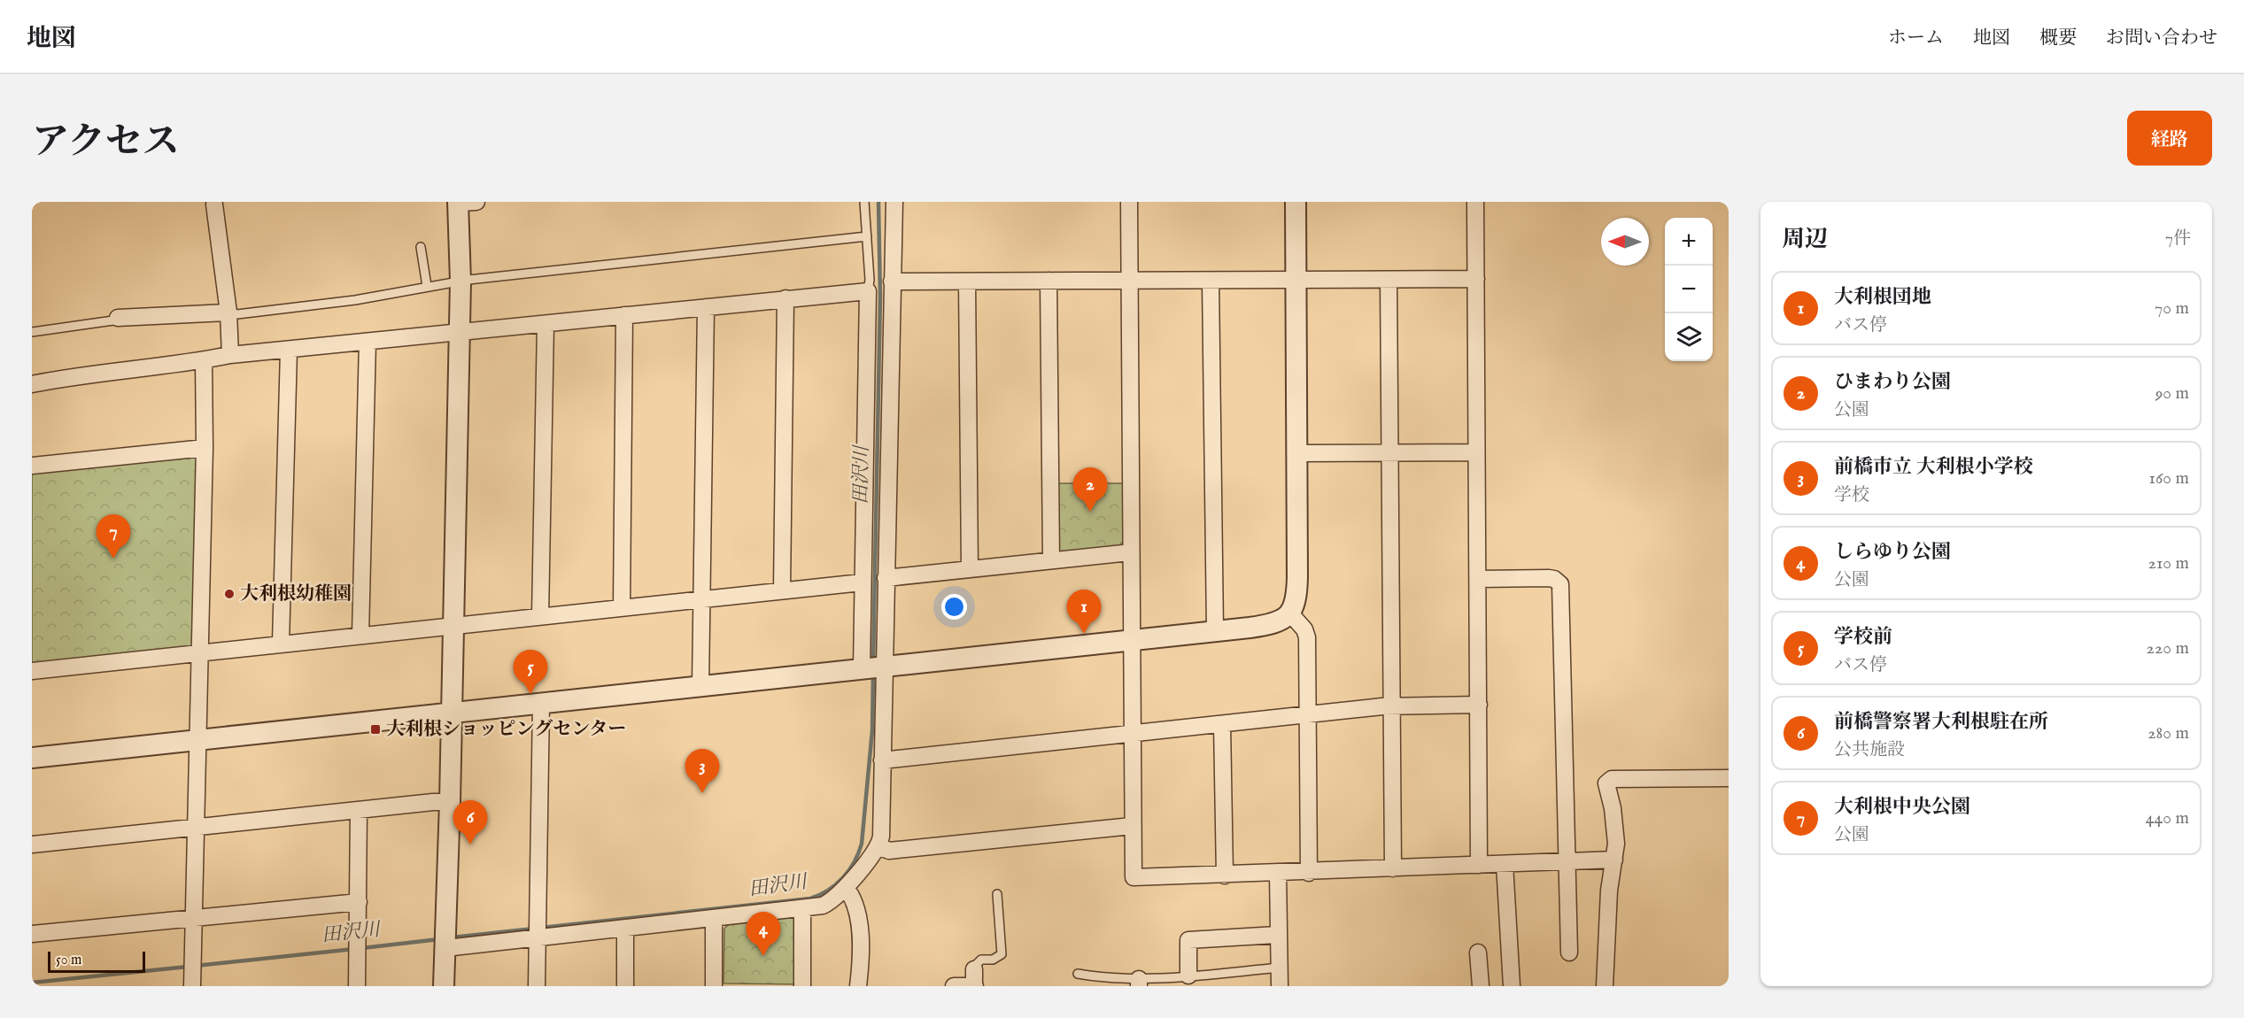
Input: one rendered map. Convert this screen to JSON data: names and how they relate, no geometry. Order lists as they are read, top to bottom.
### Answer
{
  "water": ["田沢川"],
  "places": {
    "other": ["大利根幼稚園"],
    "transit": ["大利根ショッピングセンター"]
  },
  "scale_bar": "50 m",
  "north": "left",
  "page": {
    "header": "地図",
    "nav": [
      "ホーム",
      "地図",
      "概要",
      "お問い合わせ"
    ],
    "title": "アクセス",
    "buttons": "経路",
    "heading": ["周辺", "7件"],
    "map_buttons": ["+", "−"],
    "list": [
      {
        "mark": "1",
        "name": "大利根団地",
        "note": "バス停",
        "value": "70 m"
      },
      {
        "mark": "2",
        "name": "ひまわり公園",
        "note": "公園",
        "value": "90 m"
      },
      {
        "mark": "3",
        "name": "前橋市立 大利根小学校",
        "note": "学校",
        "value": "160 m"
      },
      {
        "mark": "4",
        "name": "しらゆり公園",
        "note": "公園",
        "value": "210 m"
      },
      {
        "mark": "5",
        "name": "学校前",
        "note": "バス停",
        "value": "220 m"
      },
      {
        "mark": "6",
        "name": "前橋警察署大利根駐在所",
        "note": "公共施設",
        "value": "280 m"
      },
      {
        "mark": "7",
        "name": "大利根中央公園",
        "note": "公園",
        "value": "440 m"
      }
    ],
    "pins": [
      "2",
      "7",
      "1",
      "5",
      "3",
      "6",
      "4"
    ],
    "scale": "50 m"
  }
}
